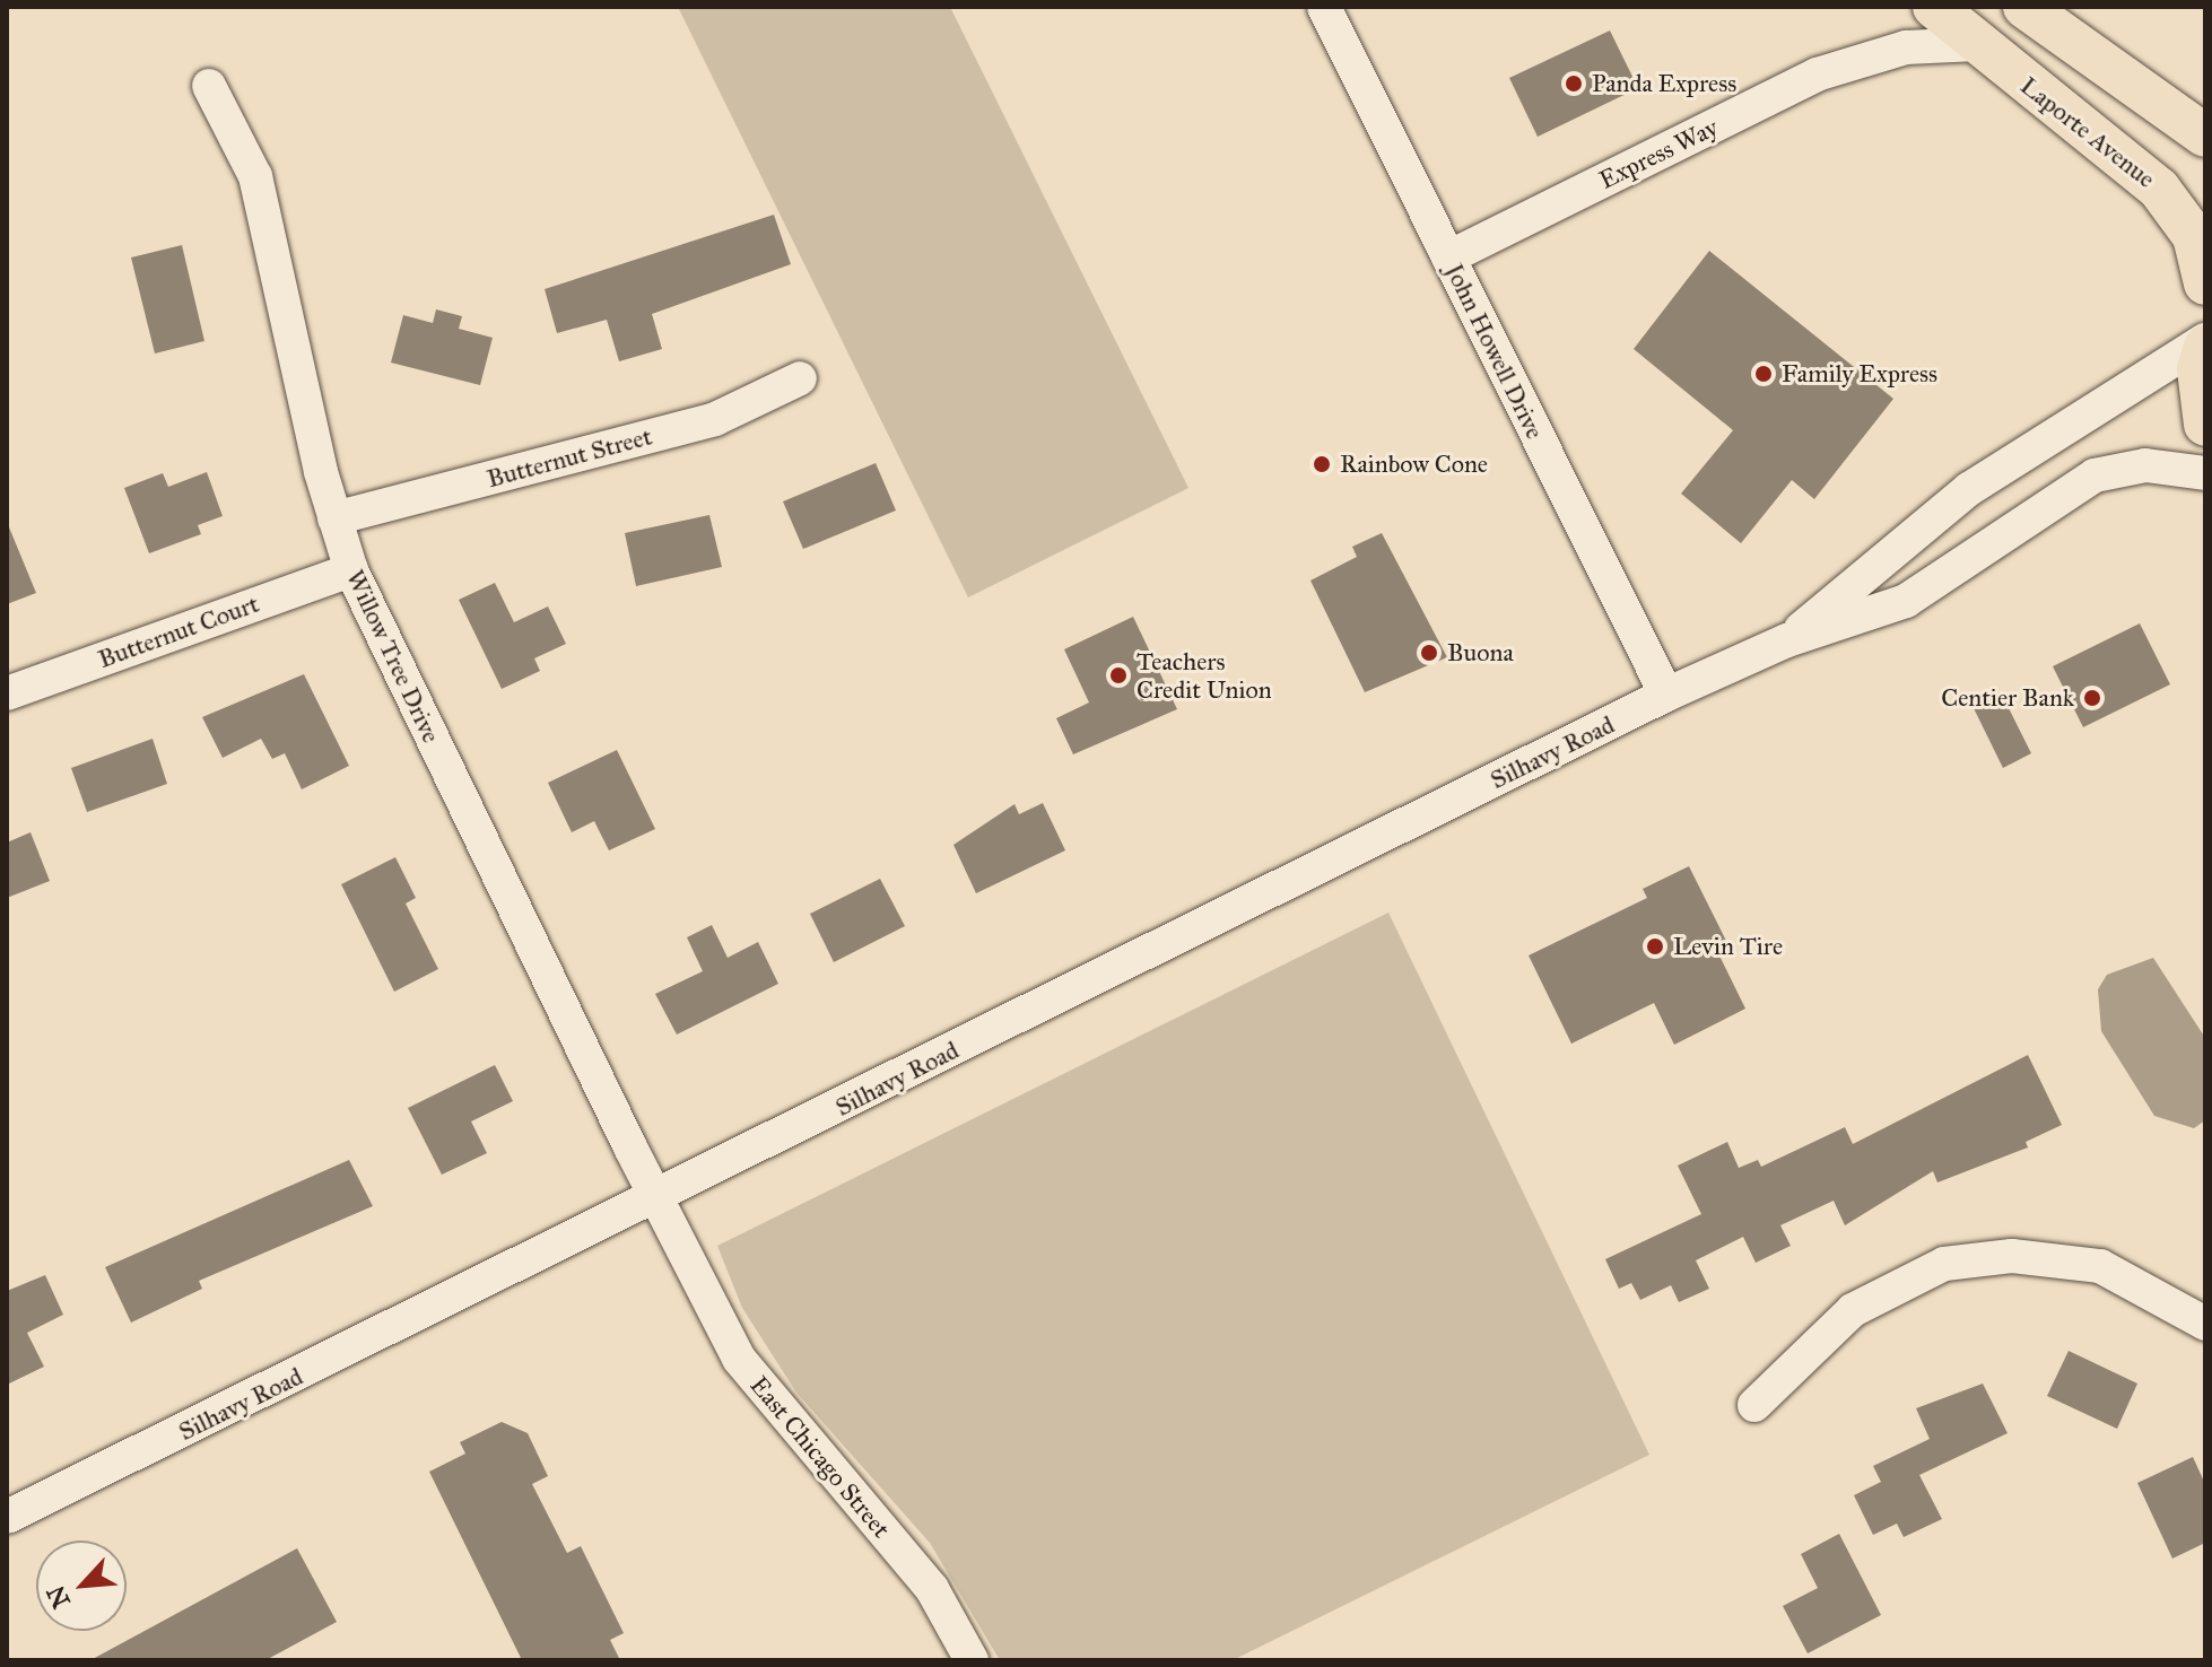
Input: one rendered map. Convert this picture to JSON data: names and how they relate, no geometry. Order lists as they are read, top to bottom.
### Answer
{
  "streets": {
    "main road": ["Laporte Avenue"],
    "street": [
      "Express Way",
      "John Howell Drive",
      "Butternut Street",
      "Butternut Court",
      "Willow Tree Drive",
      "Silhavy Road",
      "East Chicago Street"
    ]
  },
  "crossings": [
    ["Laporte Avenue", "Express Way"],
    ["Express Way", "John Howell Drive"],
    ["John Howell Drive", "Silhavy Road"],
    ["Butternut Street", "Willow Tree Drive"],
    ["Butternut Court", "Willow Tree Drive"],
    ["Willow Tree Drive", "Silhavy Road"],
    ["Willow Tree Drive", "East Chicago Street"],
    ["Silhavy Road", "East Chicago Street"]
  ],
  "places": [
    "Panda Express",
    "Family Express",
    "Rainbow Cone",
    "Buona",
    "Teachers Credit Union",
    "Centier Bank",
    "Levin Tire"
  ],
  "north": "bottom left"
}
